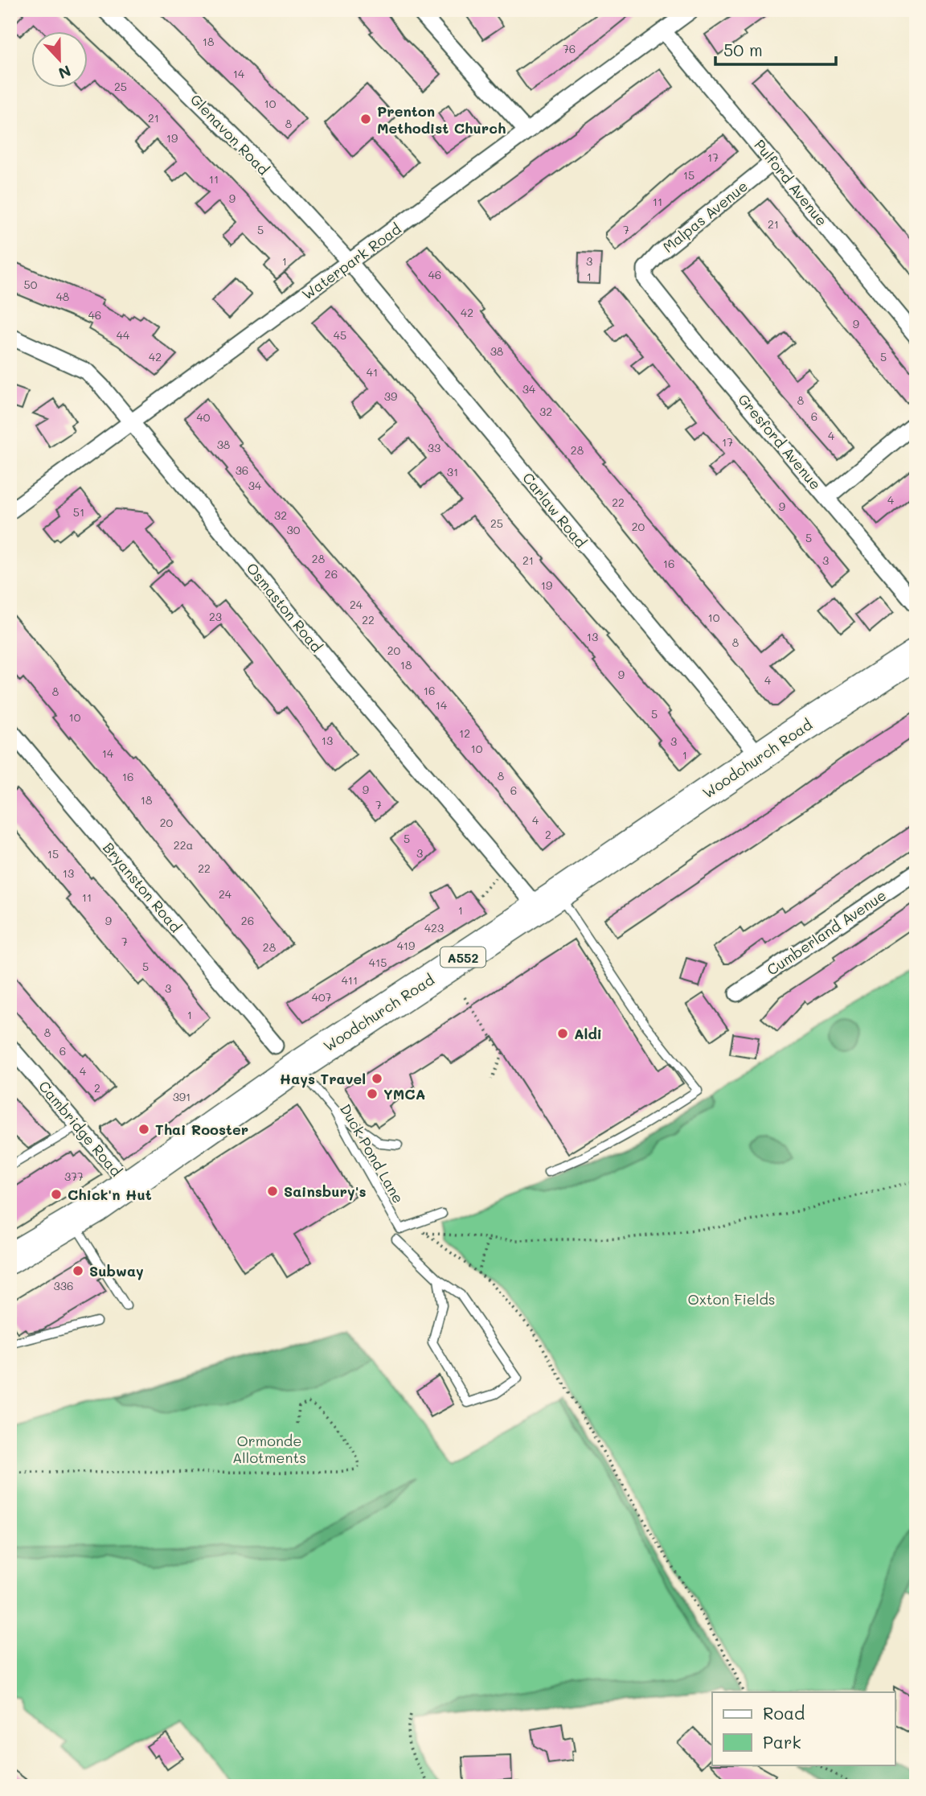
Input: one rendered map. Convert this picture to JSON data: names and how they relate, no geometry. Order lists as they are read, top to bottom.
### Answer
{
  "streets": {
    "highway": ["Woodchurch Road", "A552"],
    "street": [
      "Glenavon Road",
      "Pulford Avenue",
      "Malpas Avenue",
      "Waterpark Road",
      "Gresford Avenue",
      "Carlaw Road",
      "Osmaston Road",
      "Bryanston Road",
      "Cumberland Avenue",
      "Cambridge Road"
    ],
    "lane": ["Duck Pond Lane"]
  },
  "crossings": [
    ["Glenavon Road", "Waterpark Road"],
    ["Glenavon Road", "Carlaw Road"],
    ["Pulford Avenue", "Malpas Avenue"],
    ["Pulford Avenue", "Waterpark Road"],
    ["Malpas Avenue", "Gresford Avenue"],
    ["Waterpark Road", "Carlaw Road"],
    ["Waterpark Road", "Osmaston Road"],
    ["Carlaw Road", "Woodchurch Road"],
    ["Osmaston Road", "Woodchurch Road"],
    ["Woodchurch Road", "Cambridge Road"],
    ["Woodchurch Road", "Duck Pond Lane"]
  ],
  "parks": ["Oxton Fields", "Ormonde Allotments"],
  "places": [
    "Prenton Methodist Church",
    "Aldi",
    "Hays Travel",
    "YMCA",
    "Thai Rooster",
    "Sainsbury's",
    "Chick'n Hut",
    "Subway"
  ],
  "house_numbers": [
    "18",
    "76",
    "14",
    "25",
    "10",
    "21",
    "8",
    "19",
    "17",
    "15",
    "11",
    "9",
    "11",
    "21",
    "5",
    "7",
    "1",
    "3",
    "46",
    "1",
    "50",
    "48",
    "42",
    "46",
    "9",
    "44",
    "45",
    "38",
    "42",
    "5",
    "41",
    "34",
    "39",
    "8",
    "32",
    "6",
    "40",
    "4",
    "17",
    "38",
    "33",
    "28",
    "36",
    "31",
    "34",
    "4",
    "22",
    "9",
    "51",
    "32",
    "25",
    "20",
    "30",
    "5",
    "28",
    "21",
    "3",
    "16",
    "26",
    "19",
    "24",
    "23",
    "10",
    "22",
    "13",
    "8",
    "20",
    "18",
    "9",
    "4",
    "16",
    "8",
    "14",
    "5",
    "10",
    "12",
    "13",
    "3",
    "10",
    "14",
    "1",
    "8",
    "16",
    "9",
    "6",
    "18",
    "7",
    "4",
    "20",
    "2",
    "5",
    "22a",
    "3",
    "15",
    "22",
    "13",
    "24",
    "11",
    "1",
    "9",
    "26",
    "423",
    "7",
    "419",
    "28",
    "415",
    "5",
    "411",
    "3",
    "407",
    "1",
    "8",
    "6",
    "4",
    "2",
    "391",
    "377",
    "336"
  ],
  "legend": ["Road", "Park"],
  "scale_bar": "50 m",
  "north": "bottom"
}
